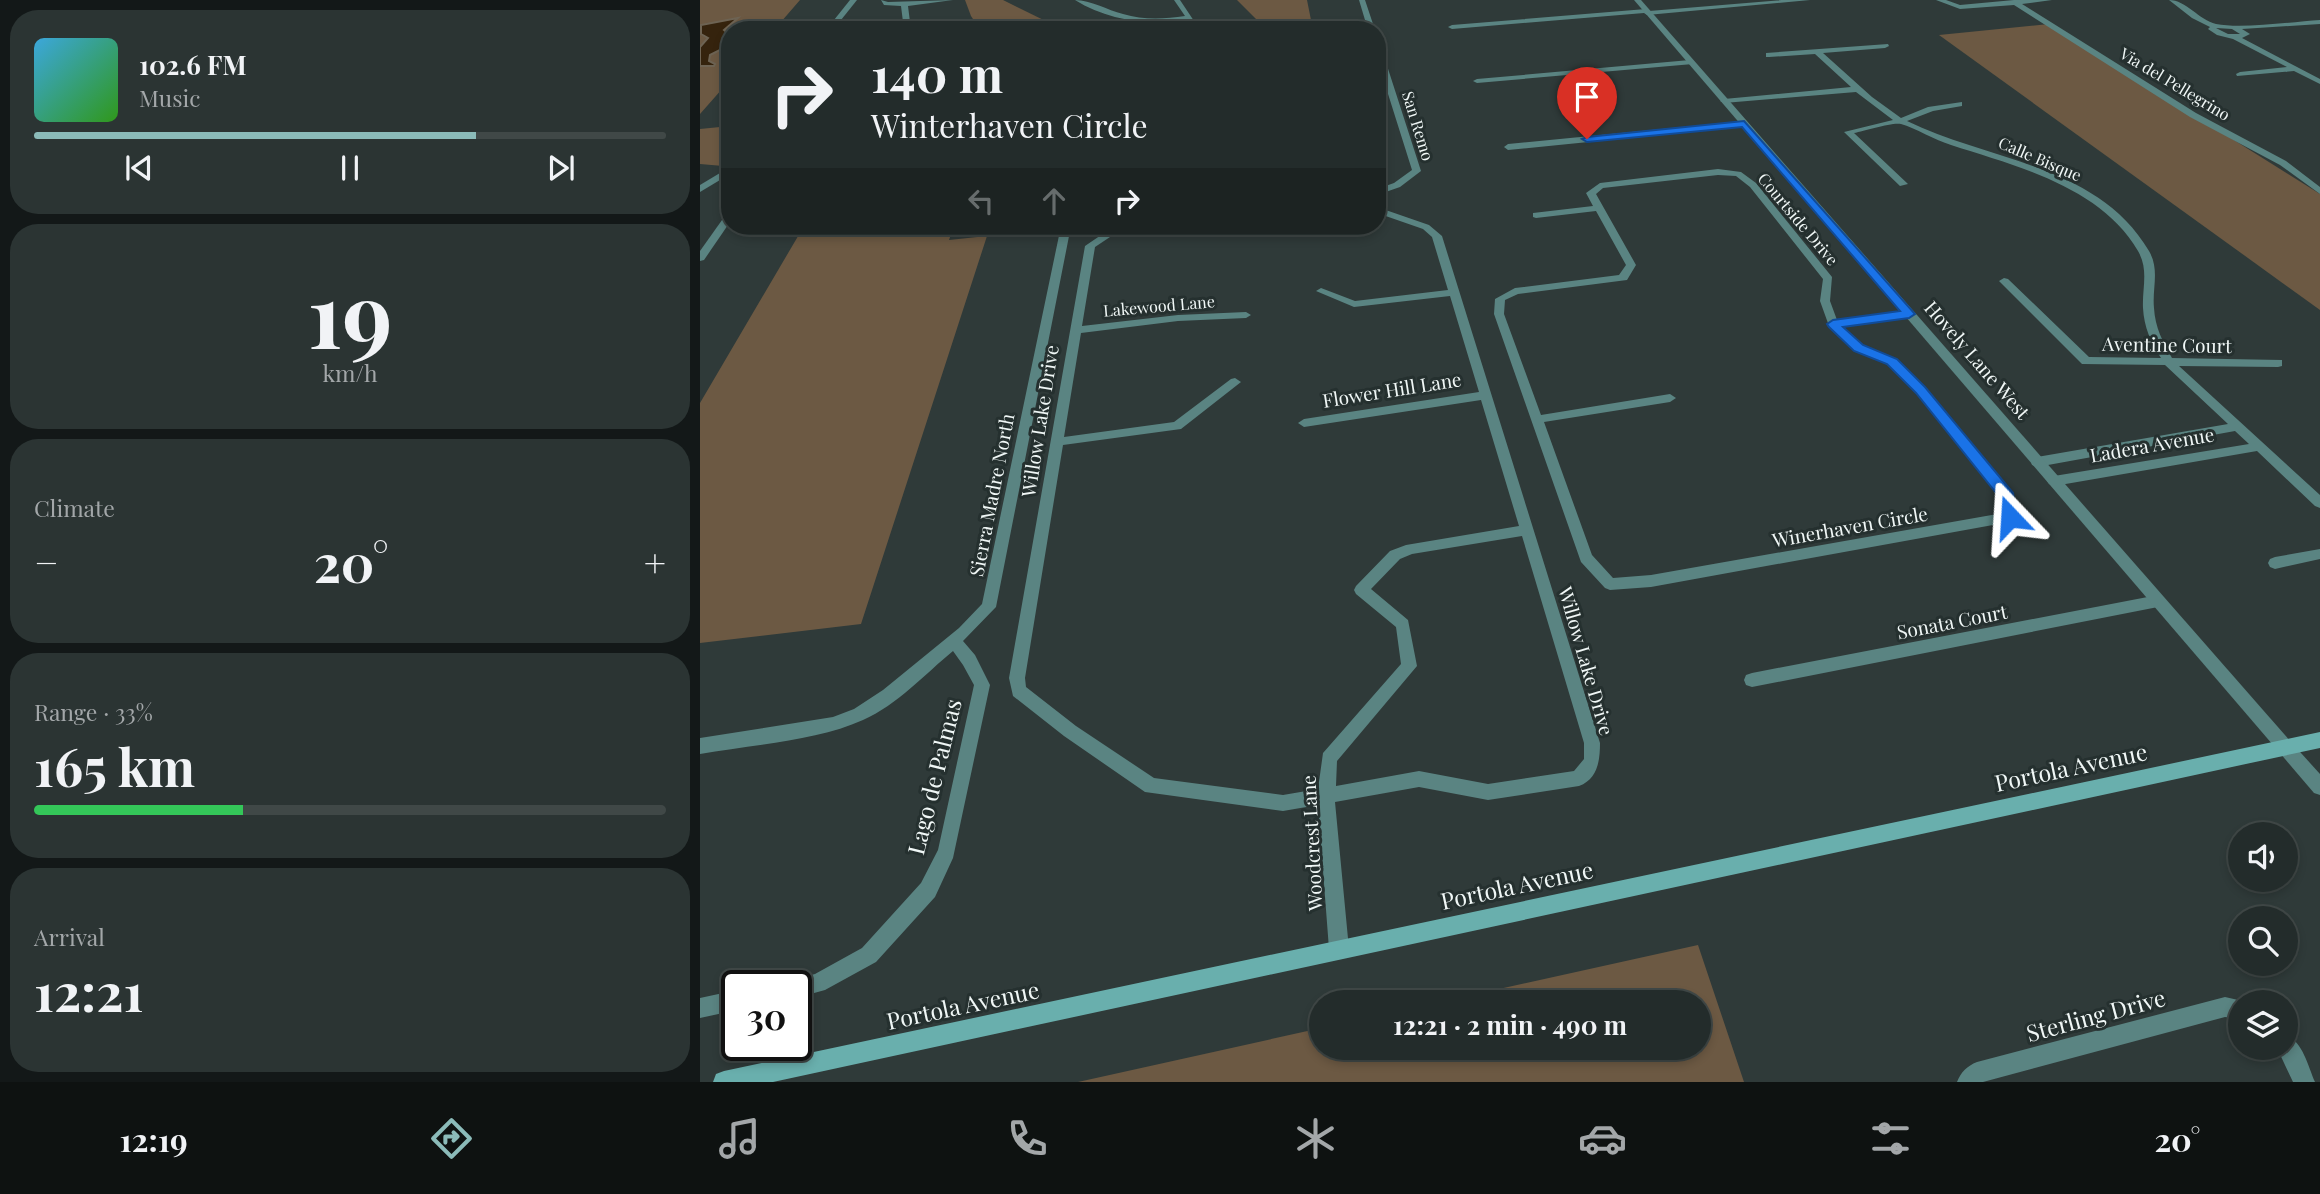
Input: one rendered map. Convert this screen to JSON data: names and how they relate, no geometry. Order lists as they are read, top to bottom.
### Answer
{
  "streets": {
    "main road": ["Portola Avenue"],
    "street": [
      "Via del Pellegrino",
      "San Remo",
      "Calle Bisque",
      "Courtside Drive",
      "Lakewood Lane",
      "Aventine Court",
      "Hovely Lane West",
      "Flower Hill Lane",
      "Willow Lake Drive",
      "Ladera Avenue",
      "Sierra Madre North",
      "Winerhaven Circle",
      "Sonata Court",
      "Lago de Palmas",
      "Woodcrest Lane",
      "Sterling Drive"
    ]
  },
  "crossings": [
    ["Calle Bisque", "Aventine Court"],
    ["Calle Bisque", "Ladera Avenue"],
    ["Courtside Drive", "Winerhaven Circle"],
    ["Lakewood Lane", "Willow Lake Drive"],
    ["Hovely Lane West", "Ladera Avenue"],
    ["Hovely Lane West", "Sonata Court"],
    ["Hovely Lane West", "Portola Avenue"],
    ["Flower Hill Lane", "Willow Lake Drive"],
    ["Willow Lake Drive", "Woodcrest Lane"],
    ["Sierra Madre North", "Lago de Palmas"],
    ["Portola Avenue", "Woodcrest Lane"]
  ],
  "page": {
    "turn": ["140 m", "Winterhaven Circle"],
    "song": ["102.6 FM", "Music"],
    "tile": [
      ["19", "km/h"],
      "Climate",
      ["Range · 33%", "165 km"],
      ["Arrival", "12:21"]
    ],
    "heat": ["−", "20°", "+"],
    "limit": "30",
    "trip": "12:21 · 2 min · 490 m",
    "tabs": ["12:19", "20°"]
  }
}
